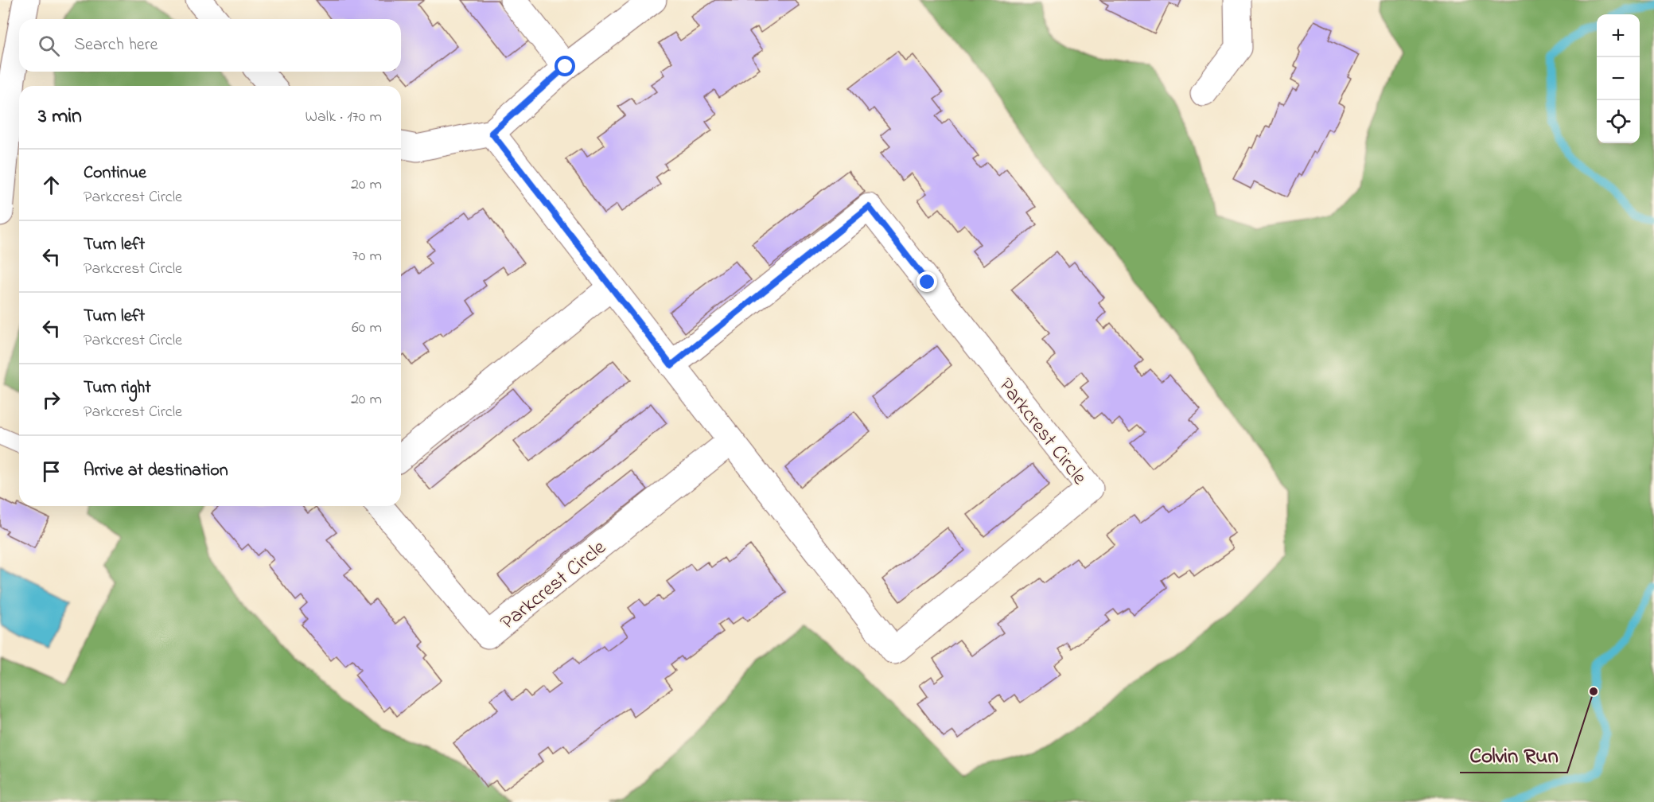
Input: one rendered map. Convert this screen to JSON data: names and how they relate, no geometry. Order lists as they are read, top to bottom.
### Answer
{
  "streets": {
    "street": ["Parkcrest Circle"]
  },
  "places": ["Colvin Run"],
  "page": {
    "map_buttons": ["+", "−"],
    "search": "Search here",
    "heading": ["3 min", "Walk · 170 m"],
    "list": [
      ["Continue", "Parkcrest Circle", "20 m"],
      ["Turn left", "Parkcrest Circle", "70 m"],
      ["Turn left", "Parkcrest Circle", "60 m"],
      ["Turn right", "Parkcrest Circle", "20 m"],
      "Arrive at destination"
    ]
  }
}
